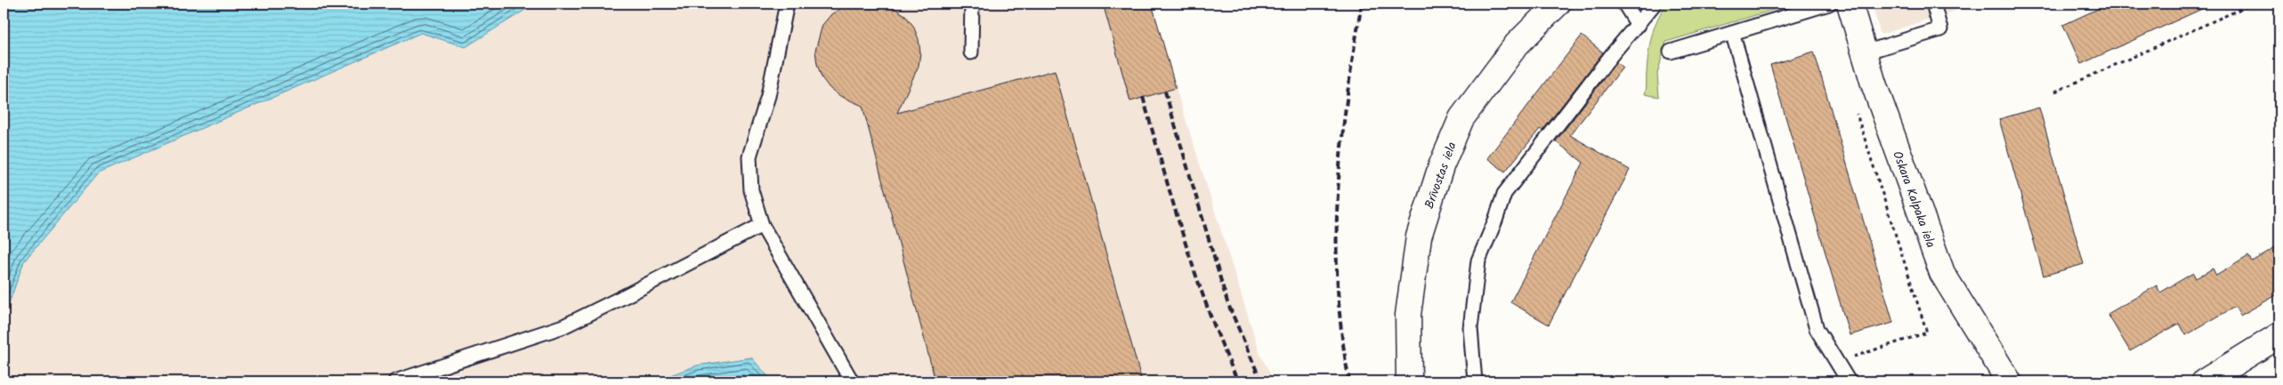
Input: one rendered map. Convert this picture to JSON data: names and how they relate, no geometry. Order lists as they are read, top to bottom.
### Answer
{
  "streets": {
    "street": ["Brīvostas iela", "Oskara Kalpaka iela"]
  }
}
